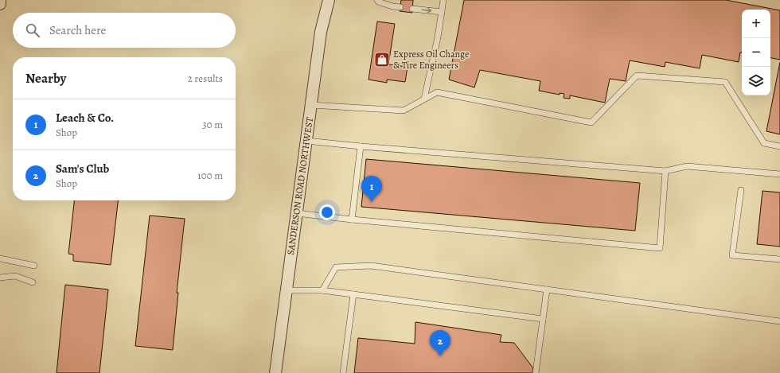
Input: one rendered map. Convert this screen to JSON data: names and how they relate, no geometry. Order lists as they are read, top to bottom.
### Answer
{
  "streets": {
    "street": ["SANDERSON ROAD NORTHWEST"]
  },
  "places": {
    "shop": ["Express Oil Change & Tire Engineers"]
  },
  "page": {
    "map_buttons": ["+", "−"],
    "search": "Search here",
    "heading": ["Nearby", "2 results"],
    "list": [
      {
        "mark": "1",
        "name": "Leach & Co.",
        "note": "Shop",
        "value": "30 m"
      },
      {
        "mark": "2",
        "name": "Sam's Club",
        "note": "Shop",
        "value": "100 m"
      }
    ],
    "pins": ["1", "2"]
  }
}
